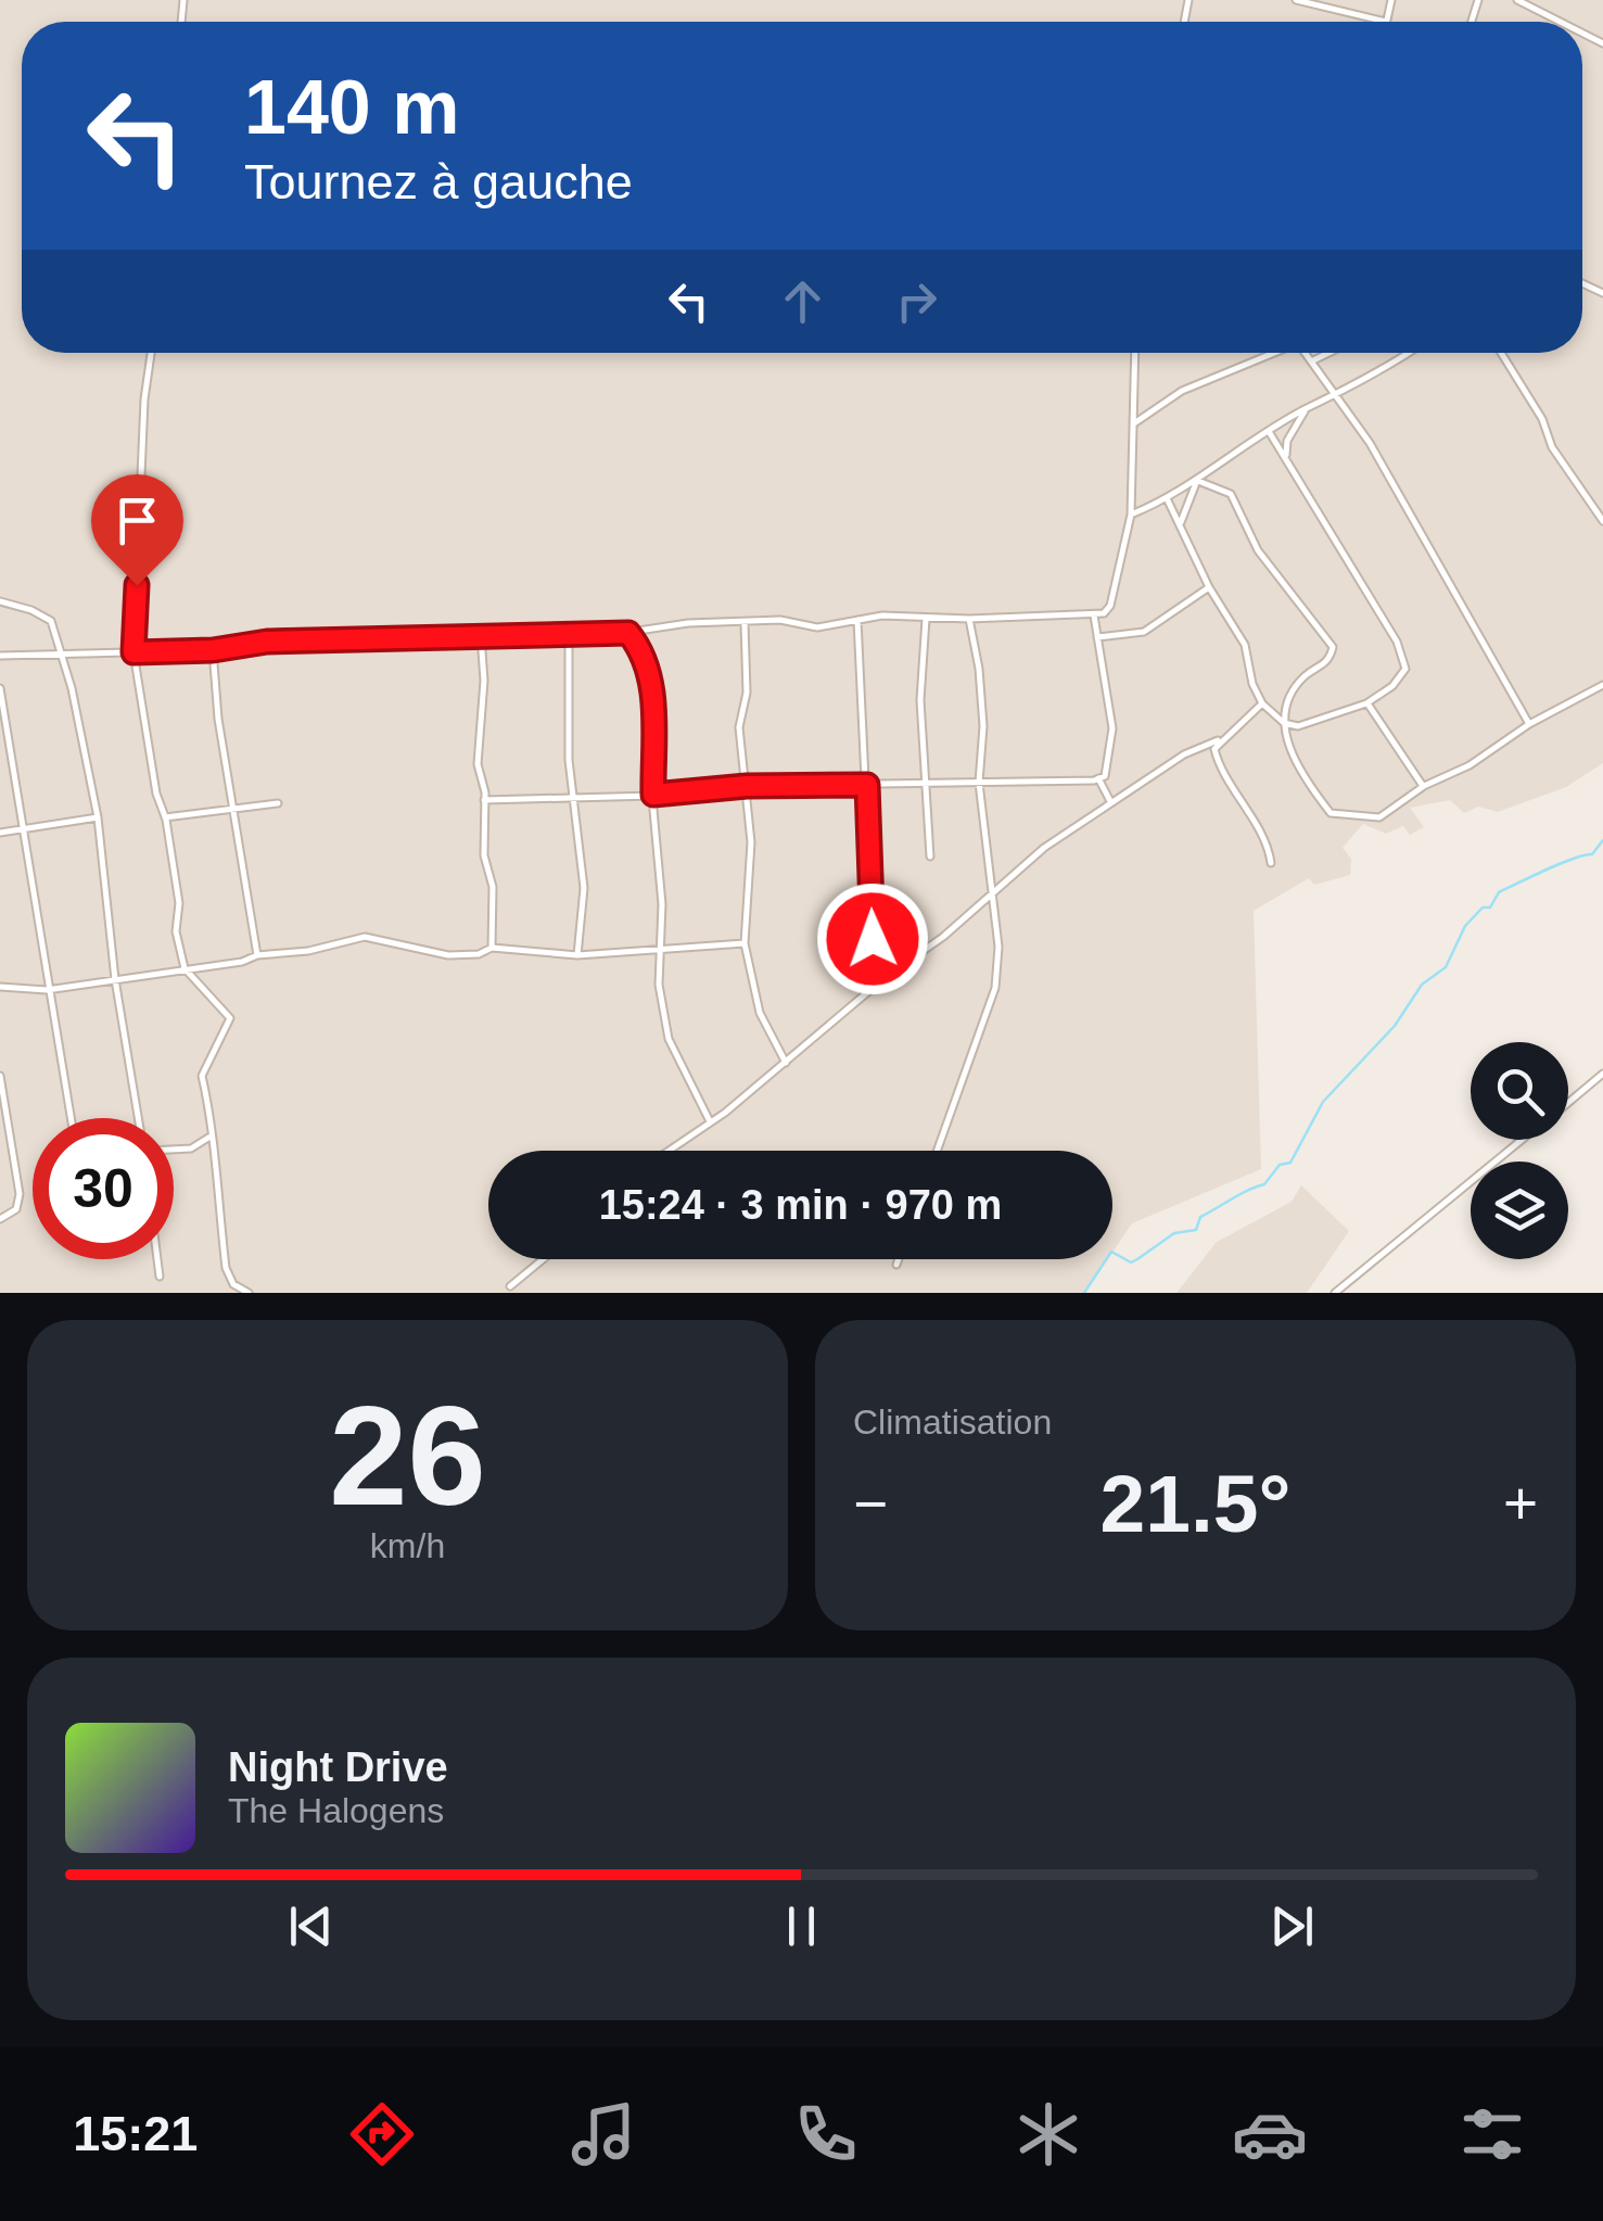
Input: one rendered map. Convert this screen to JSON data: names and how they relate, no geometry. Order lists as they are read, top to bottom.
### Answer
{
  "page": {
    "turn": ["140 m", "Tournez à gauche"],
    "limit": "30",
    "trip": "15:24 · 3 min · 970 m",
    "tile": [
      ["26", "km/h"],
      "Climatisation"
    ],
    "heat": ["−", "21.5°", "+"],
    "song": ["Night Drive", "The Halogens"],
    "tabs": "15:21"
  }
}
